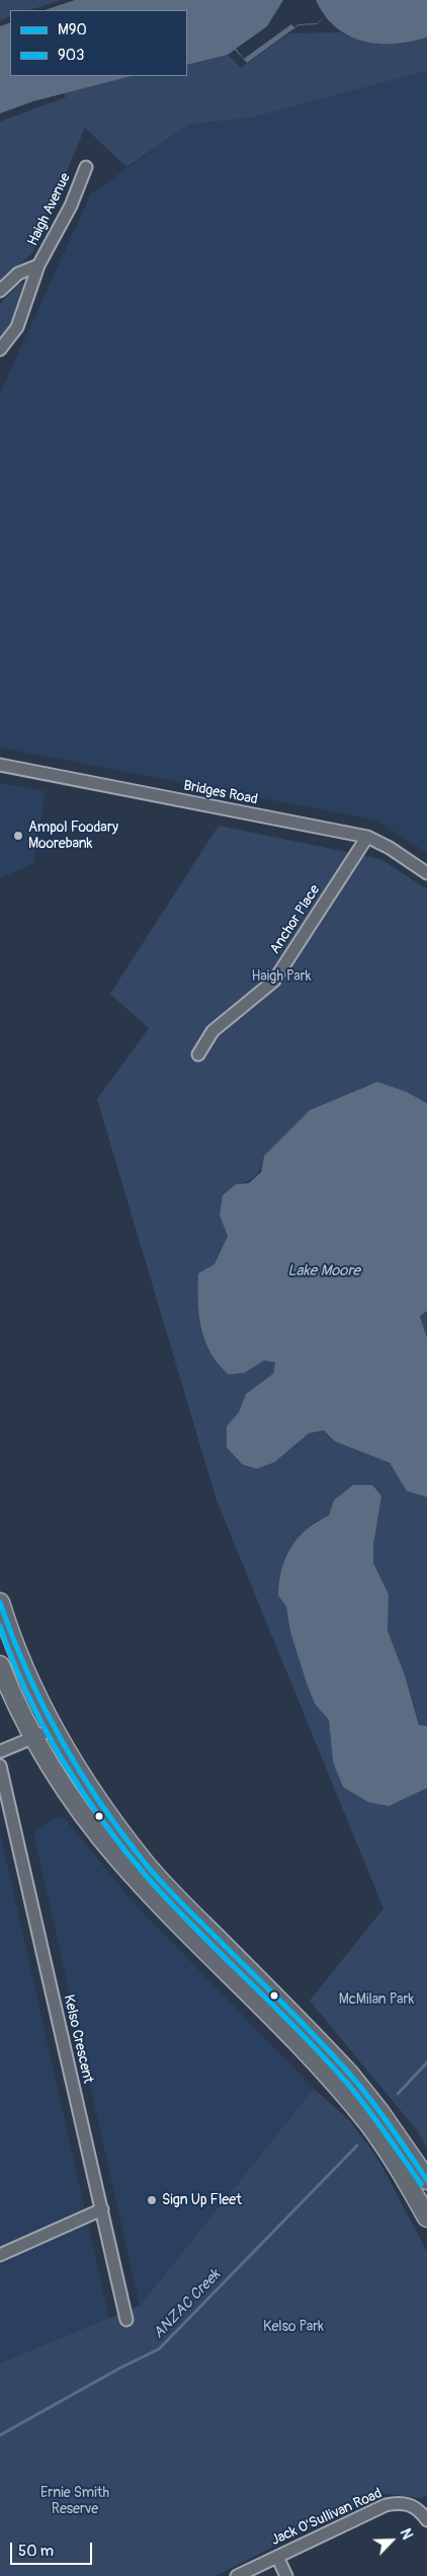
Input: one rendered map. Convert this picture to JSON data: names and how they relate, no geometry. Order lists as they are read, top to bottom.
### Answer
{
  "streets": {
    "street": [
      "Haigh Avenue",
      "Bridges Road",
      "Anchor Place",
      "Kelso Crescent",
      "Jack O'Sullivan Road"
    ]
  },
  "crossings": [
    ["Bridges Road", "Anchor Place"]
  ],
  "water": ["Lake Moore", "ANZAC Creek"],
  "parks": [
    "Haigh Park",
    "McMilan Park",
    "Kelso Park",
    "Ernie Smith Reserve"
  ],
  "places": ["Ampol Foodary Moorebank", "Sign Up Fleet"],
  "lines": ["transit line M90", "transit line 903"],
  "legend": ["M90", "903"],
  "scale_bar": "50 m",
  "north": "top right"
}
